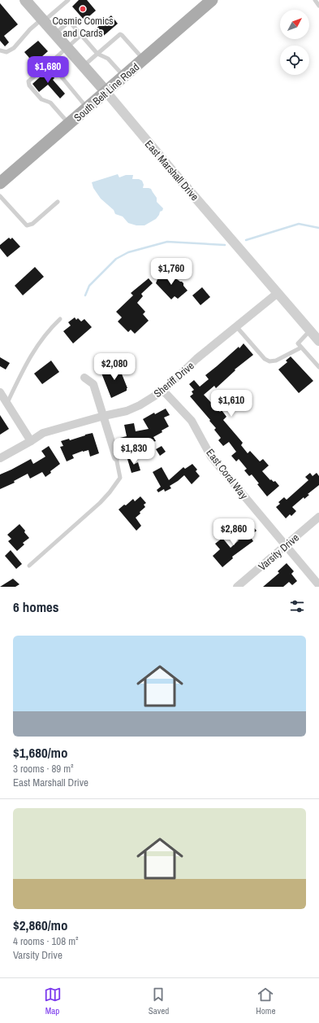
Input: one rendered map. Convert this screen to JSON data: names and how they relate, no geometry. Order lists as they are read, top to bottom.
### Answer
{
  "streets": {
    "main road": ["South Belt Line Road", "East Marshall Drive"],
    "street": ["Sheriff Drive", "East Coral Way", "Varsity Drive"]
  },
  "crossings": [
    ["South Belt Line Road", "East Marshall Drive"],
    ["East Marshall Drive", "Sheriff Drive"],
    ["Sheriff Drive", "East Coral Way"],
    ["East Coral Way", "Varsity Drive"]
  ],
  "places": ["Cosmic Comics and Cards"],
  "north": "top right",
  "page": {
    "price": [
      "$1,680",
      "$1,760",
      "$2,080",
      "$1,610",
      "$1,830",
      "$2,860"
    ],
    "heading": "6 homes",
    "list": [
      {
        "name": "$1,680/mo",
        "note": "3 rooms · 89 m² · East Marshall Drive"
      },
      {
        "name": "$2,860/mo",
        "note": "4 rooms · 108 m² · Varsity Drive"
      }
    ],
    "tabs": ["Map", "Saved", "Home"]
  }
}
